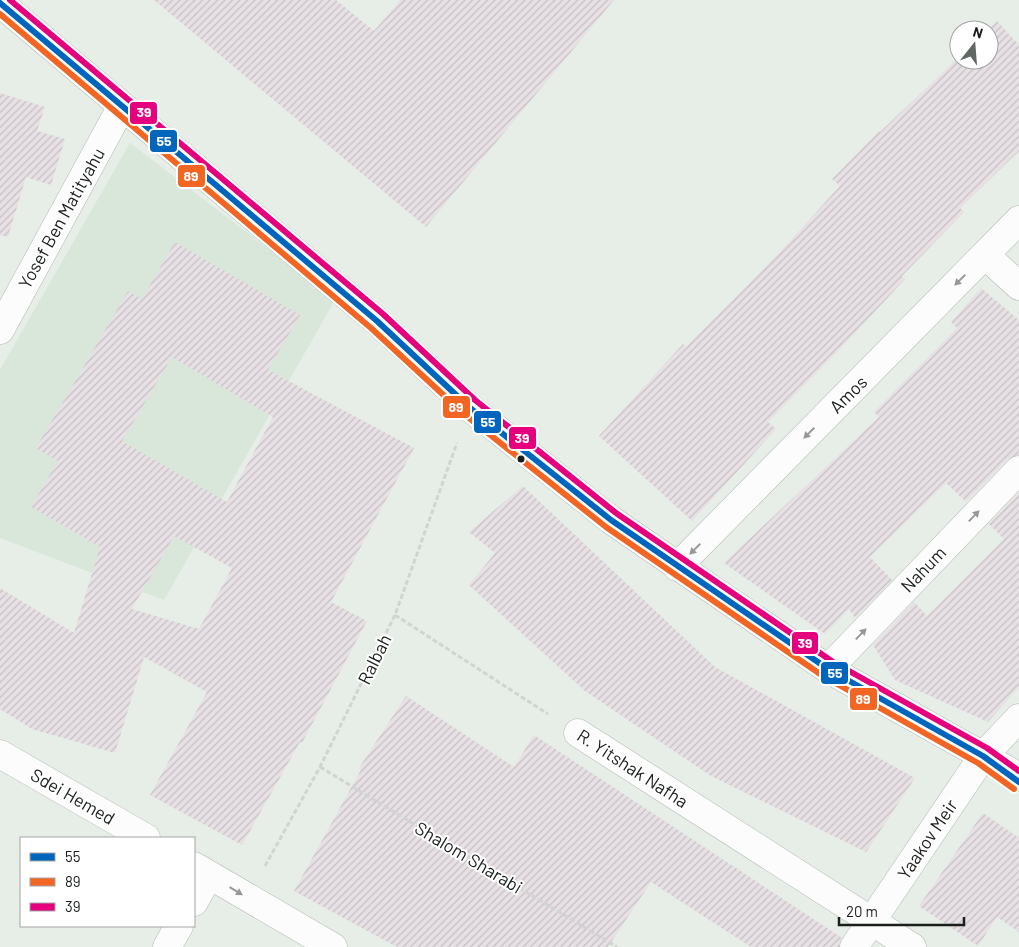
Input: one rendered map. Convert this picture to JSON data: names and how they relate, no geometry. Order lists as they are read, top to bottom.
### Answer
{
  "streets": {
    "street": [
      "Yosef Ben Matityahu",
      "Amos",
      "Nahum",
      "R. Yitshak Nafha",
      "Sdei Hemed",
      "Yaakov Meir"
    ],
    "path": ["Ralbah", "Shalom Sharabi"]
  },
  "crossings": [
    ["Ralbah", "R. Yitshak Nafha"],
    ["Ralbah", "Shalom Sharabi"],
    ["R. Yitshak Nafha", "Yaakov Meir"]
  ],
  "one_way": ["Amos", "Nahum"],
  "lines": ["transit line 39", "transit line 55", "transit line 89"],
  "legend": ["55", "89", "39"],
  "scale_bar": "20 m",
  "north": "top"
}
